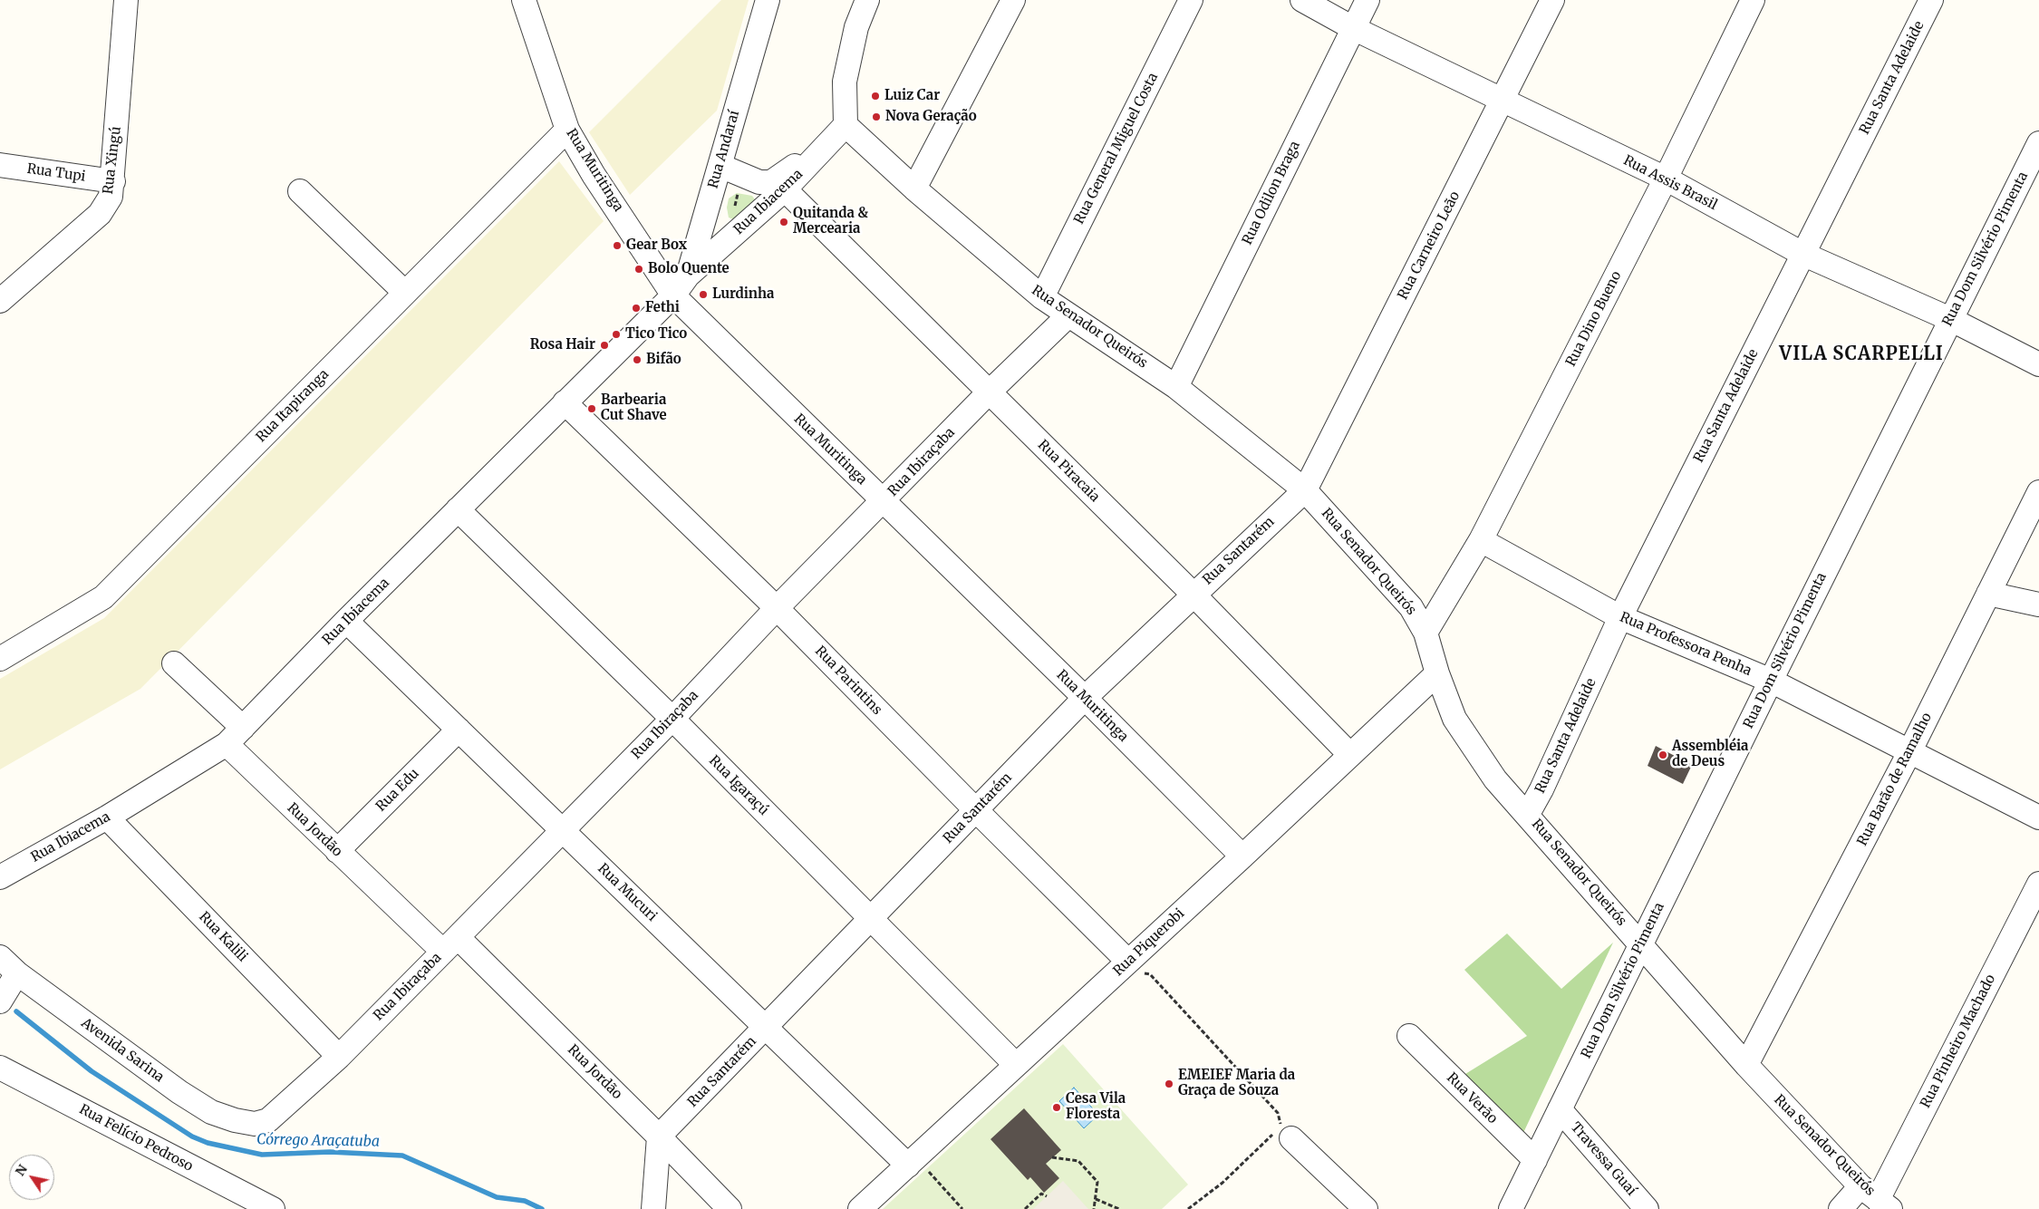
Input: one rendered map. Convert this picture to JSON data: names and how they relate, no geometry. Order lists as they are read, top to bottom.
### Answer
{
  "streets": {
    "street": [
      "Rua Santa Adelaide",
      "Rua General Miguel Costa",
      "Rua Andaraí",
      "Rua Xingú",
      "Rua Muritinga",
      "Rua Tupi",
      "Rua Assis Brasil",
      "Rua Odilon Braga",
      "Rua Ibiacema",
      "Rua Carneiro Leão",
      "Rua Dom Silvério Pimenta",
      "Rua Dino Bueno",
      "Rua Senador Queirós",
      "Rua Itapiranga",
      "Rua Ibiraçaba",
      "Rua Piracaia",
      "Rua Santarém",
      "Rua Professora Penha",
      "Rua Parintins",
      "Rua Barão de Ramalho",
      "Rua Igaraçú",
      "Rua Edu",
      "Rua Jordão",
      "Rua Mucuri",
      "Rua Kalili",
      "Rua Piquerobi",
      "Rua Pinheiro Machado",
      "Avenida Sarina",
      "Rua Verão",
      "Rua Felício Pedroso",
      "Travessa Guaí"
    ]
  },
  "crossings": [
    ["Rua Santa Adelaide", "Rua Assis Brasil"],
    ["Rua Santa Adelaide", "Rua Senador Queirós"],
    ["Rua Santa Adelaide", "Rua Professora Penha"],
    ["Rua General Miguel Costa", "Rua Senador Queirós"],
    ["Rua Andaraí", "Rua Muritinga"],
    ["Rua Andaraí", "Rua Ibiacema"],
    ["Rua Xingú", "Rua Tupi"],
    ["Rua Muritinga", "Rua Ibiacema"],
    ["Rua Muritinga", "Rua Itapiranga"],
    ["Rua Muritinga", "Rua Ibiraçaba"],
    ["Rua Muritinga", "Rua Santarém"],
    ["Rua Muritinga", "Rua Piquerobi"],
    ["Rua Assis Brasil", "Rua Odilon Braga"],
    ["Rua Assis Brasil", "Rua Carneiro Leão"],
    ["Rua Assis Brasil", "Rua Dom Silvério Pimenta"],
    ["Rua Assis Brasil", "Rua Dino Bueno"],
    ["Rua Odilon Braga", "Rua Senador Queirós"],
    ["Rua Ibiacema", "Rua Senador Queirós"],
    ["Rua Ibiacema", "Rua Piracaia"],
    ["Rua Ibiacema", "Rua Parintins"],
    ["Rua Ibiacema", "Rua Igaraçú"],
    ["Rua Ibiacema", "Rua Jordão"],
    ["Rua Ibiacema", "Rua Mucuri"],
    ["Rua Ibiacema", "Rua Kalili"],
    ["Rua Carneiro Leão", "Rua Senador Queirós"],
    ["Rua Carneiro Leão", "Rua Santarém"],
    ["Rua Dom Silvério Pimenta", "Rua Senador Queirós"],
    ["Rua Dom Silvério Pimenta", "Rua Professora Penha"],
    ["Rua Dom Silvério Pimenta", "Rua Verão"],
    ["Rua Dom Silvério Pimenta", "Travessa Guaí"],
    ["Rua Dino Bueno", "Rua Senador Queirós"],
    ["Rua Dino Bueno", "Rua Professora Penha"],
    ["Rua Senador Queirós", "Rua Ibiraçaba"],
    ["Rua Senador Queirós", "Rua Santarém"],
    ["Rua Senador Queirós", "Rua Barão de Ramalho"],
    ["Rua Senador Queirós", "Rua Piquerobi"],
    ["Rua Senador Queirós", "Rua Pinheiro Machado"],
    ["Rua Ibiraçaba", "Rua Piracaia"],
    ["Rua Ibiraçaba", "Rua Parintins"],
    ["Rua Ibiraçaba", "Rua Igaraçú"],
    ["Rua Ibiraçaba", "Rua Jordão"],
    ["Rua Ibiraçaba", "Rua Mucuri"],
    ["Rua Ibiraçaba", "Rua Kalili"],
    ["Rua Ibiraçaba", "Avenida Sarina"],
    ["Rua Piracaia", "Rua Santarém"],
    ["Rua Piracaia", "Rua Piquerobi"],
    ["Rua Santarém", "Rua Parintins"],
    ["Rua Santarém", "Rua Igaraçú"],
    ["Rua Santarém", "Rua Jordão"],
    ["Rua Santarém", "Rua Mucuri"],
    ["Rua Professora Penha", "Rua Barão de Ramalho"],
    ["Rua Parintins", "Rua Piquerobi"],
    ["Rua Igaraçú", "Rua Piquerobi"],
    ["Rua Edu", "Rua Jordão"],
    ["Rua Edu", "Rua Mucuri"],
    ["Rua Mucuri", "Rua Piquerobi"]
  ],
  "districts": ["VILA SCARPELLI"],
  "water": ["Córrego Araçatuba"],
  "places": [
    "Luiz Car",
    "Nova Geração",
    "Quitanda & Mercearia",
    "Gear Box",
    "Bolo Quente",
    "Lurdinha",
    "Fethi",
    "Tico Tico",
    "Rosa Hair",
    "Bifão",
    "Barbearia Cut Shave",
    "Assembléia de Deus",
    "EMEIEF Maria da Graça de Souza",
    "Cesa Vila Floresta"
  ],
  "north": "top left"
}
